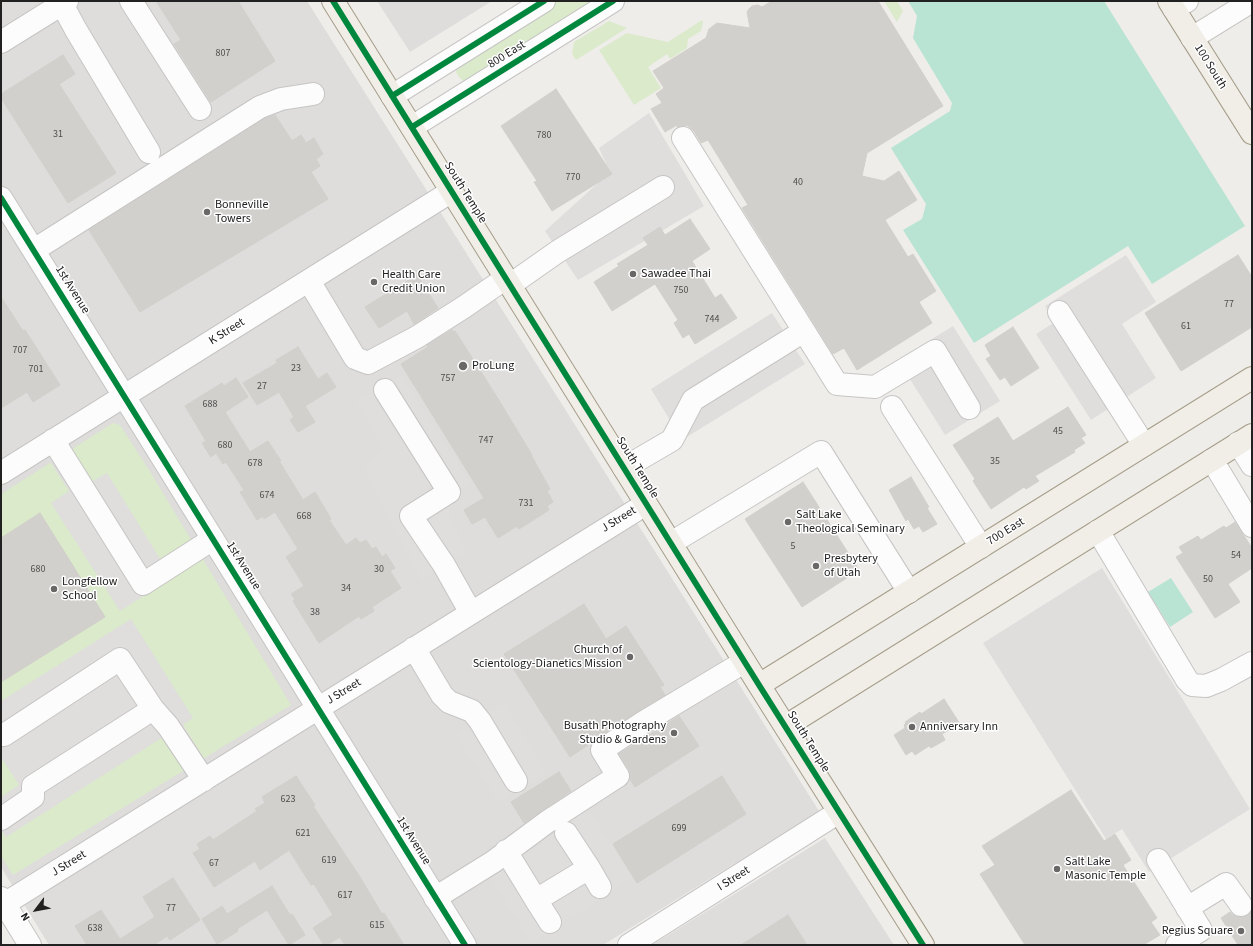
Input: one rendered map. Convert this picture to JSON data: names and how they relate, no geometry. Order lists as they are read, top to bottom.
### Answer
{
  "streets": {
    "main road": ["100 South", "South Temple", "700 East"],
    "street": [
      "800 East",
      "1st Avenue",
      "K Street",
      "J Street",
      "I Street"
    ]
  },
  "crossings": [
    ["800 East", "South Temple"],
    ["South Temple", "K Street"],
    ["South Temple", "J Street"],
    ["South Temple", "700 East"],
    ["South Temple", "I Street"],
    ["1st Avenue", "K Street"],
    ["1st Avenue", "J Street"]
  ],
  "places": [
    "Bonneville Towers",
    "Sawadee Thai",
    "Health Care Credit Union",
    "ProLung",
    "Salt Lake Theological Seminary",
    "Presbytery of Utah",
    "Longfellow School",
    "Church of Scientology-Dianetics Mission",
    "Anniversary Inn",
    "Busath Photography Studio & Gardens",
    "Salt Lake Masonic Temple",
    "Regius Square"
  ],
  "house_numbers": [
    "807",
    "31",
    "780",
    "770",
    "40",
    "750",
    "77",
    "744",
    "61",
    "707",
    "23",
    "701",
    "757",
    "27",
    "688",
    "45",
    "747",
    "680",
    "35",
    "678",
    "674",
    "731",
    "668",
    "5",
    "54",
    "680",
    "30",
    "50",
    "34",
    "38",
    "623",
    "699",
    "621",
    "619",
    "67",
    "617",
    "77",
    "615",
    "638"
  ],
  "north": "bottom left"
}
